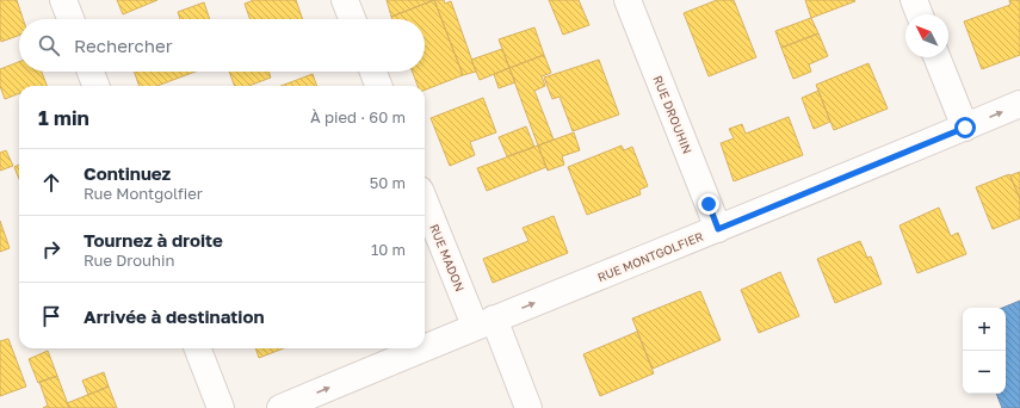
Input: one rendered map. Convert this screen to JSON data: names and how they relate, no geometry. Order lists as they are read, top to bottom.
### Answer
{
  "streets": {
    "street": ["RUE DROUHIN", "RUE MONTGOLFIER", "RUE MADON"]
  },
  "crossings": [
    ["RUE DROUHIN", "RUE MONTGOLFIER"],
    ["RUE MONTGOLFIER", "RUE MADON"]
  ],
  "one_way": ["RUE MONTGOLFIER"],
  "north": "top left",
  "page": {
    "search": "Rechercher",
    "heading": ["1 min", "À pied · 60 m"],
    "list": [
      ["Continuez", "Rue Montgolfier", "50 m"],
      ["Tournez à droite", "Rue Drouhin", "10 m"],
      "Arrivée à destination"
    ],
    "map_buttons": ["+", "−"]
  }
}
